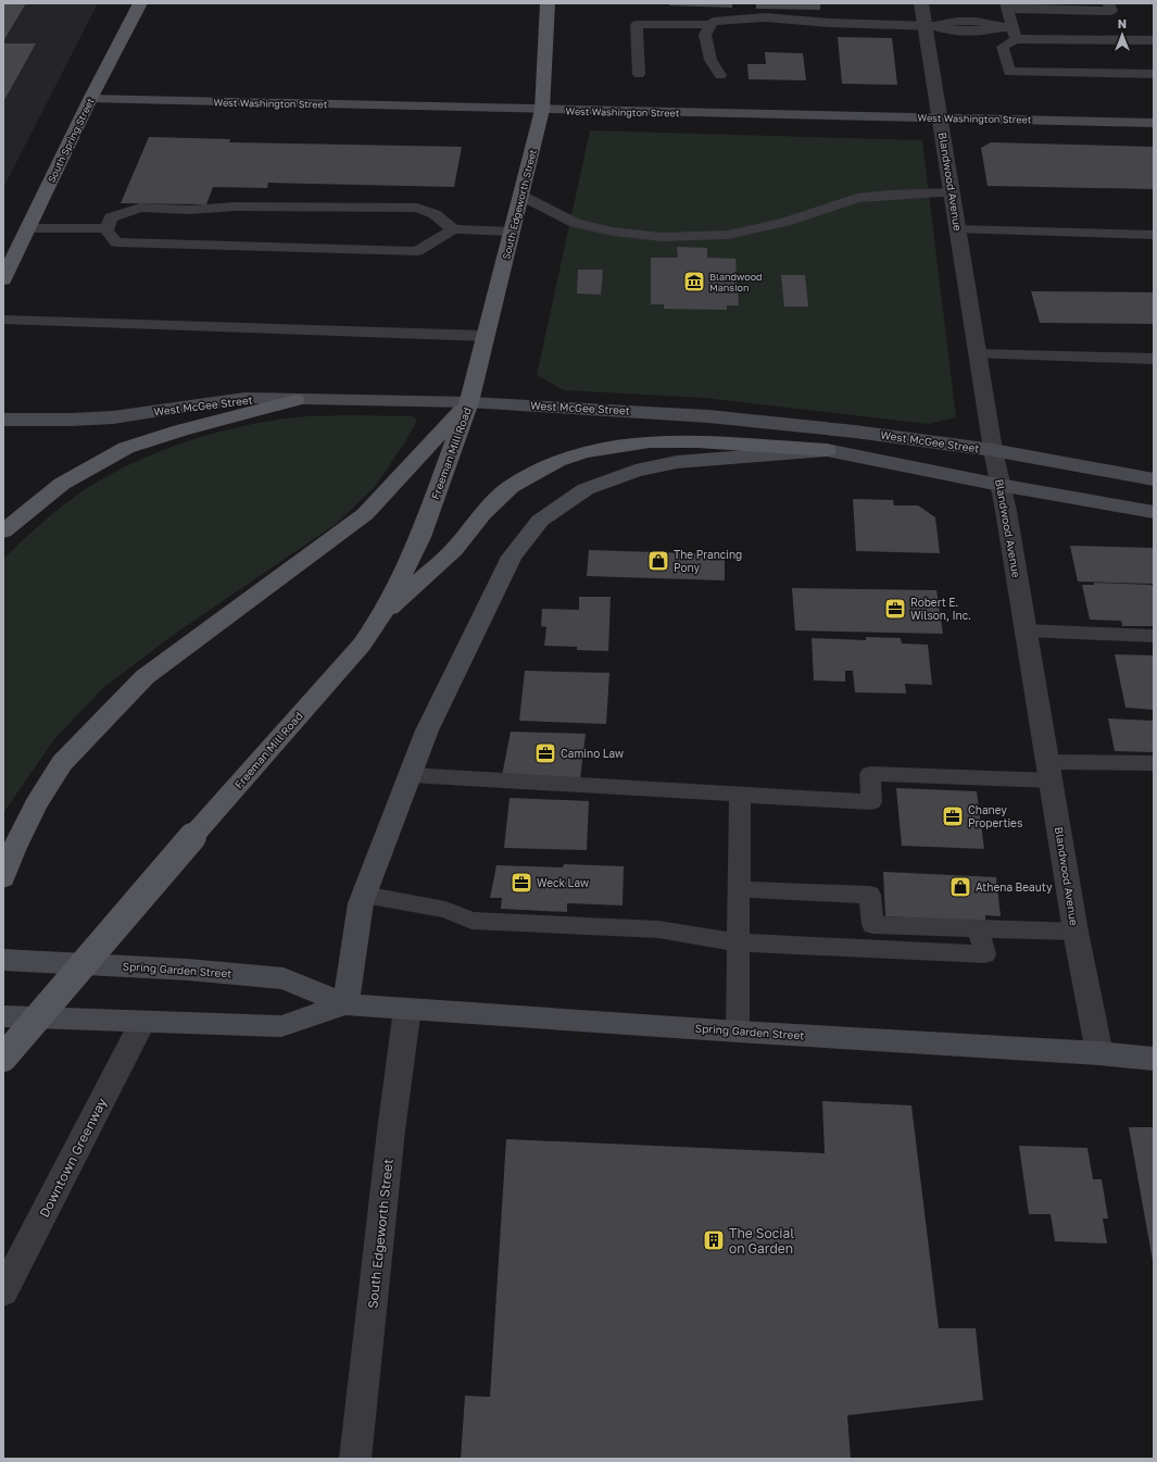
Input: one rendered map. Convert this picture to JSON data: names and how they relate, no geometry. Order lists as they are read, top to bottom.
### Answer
{
  "streets": {
    "main road": ["South Spring Street", "South Edgeworth Street", "Freeman Mill Road"],
    "street": [
      "West Washington Street",
      "Blandwood Avenue",
      "West McGee Street",
      "Spring Garden Street",
      "Downtown Greenway"
    ]
  },
  "crossings": [
    ["West Washington Street", "South Spring Street"],
    ["West Washington Street", "Blandwood Avenue"],
    ["West Washington Street", "South Edgeworth Street"],
    ["Blandwood Avenue", "West McGee Street"],
    ["Blandwood Avenue", "Spring Garden Street"],
    ["South Edgeworth Street", "West McGee Street"],
    ["South Edgeworth Street", "Freeman Mill Road"],
    ["South Edgeworth Street", "Spring Garden Street"],
    ["West McGee Street", "Freeman Mill Road"],
    ["Spring Garden Street", "Downtown Greenway"]
  ],
  "places": {
    "museum": ["Blandwood Mansion"],
    "shop": ["The Prancing Pony", "Athena Beauty"],
    "office": [
      "Robert E. Wilson, Inc.",
      "Camino Law",
      "Chaney Properties",
      "Weck Law"
    ],
    "building": ["The Social on Garden"]
  },
  "north": "top"
}
